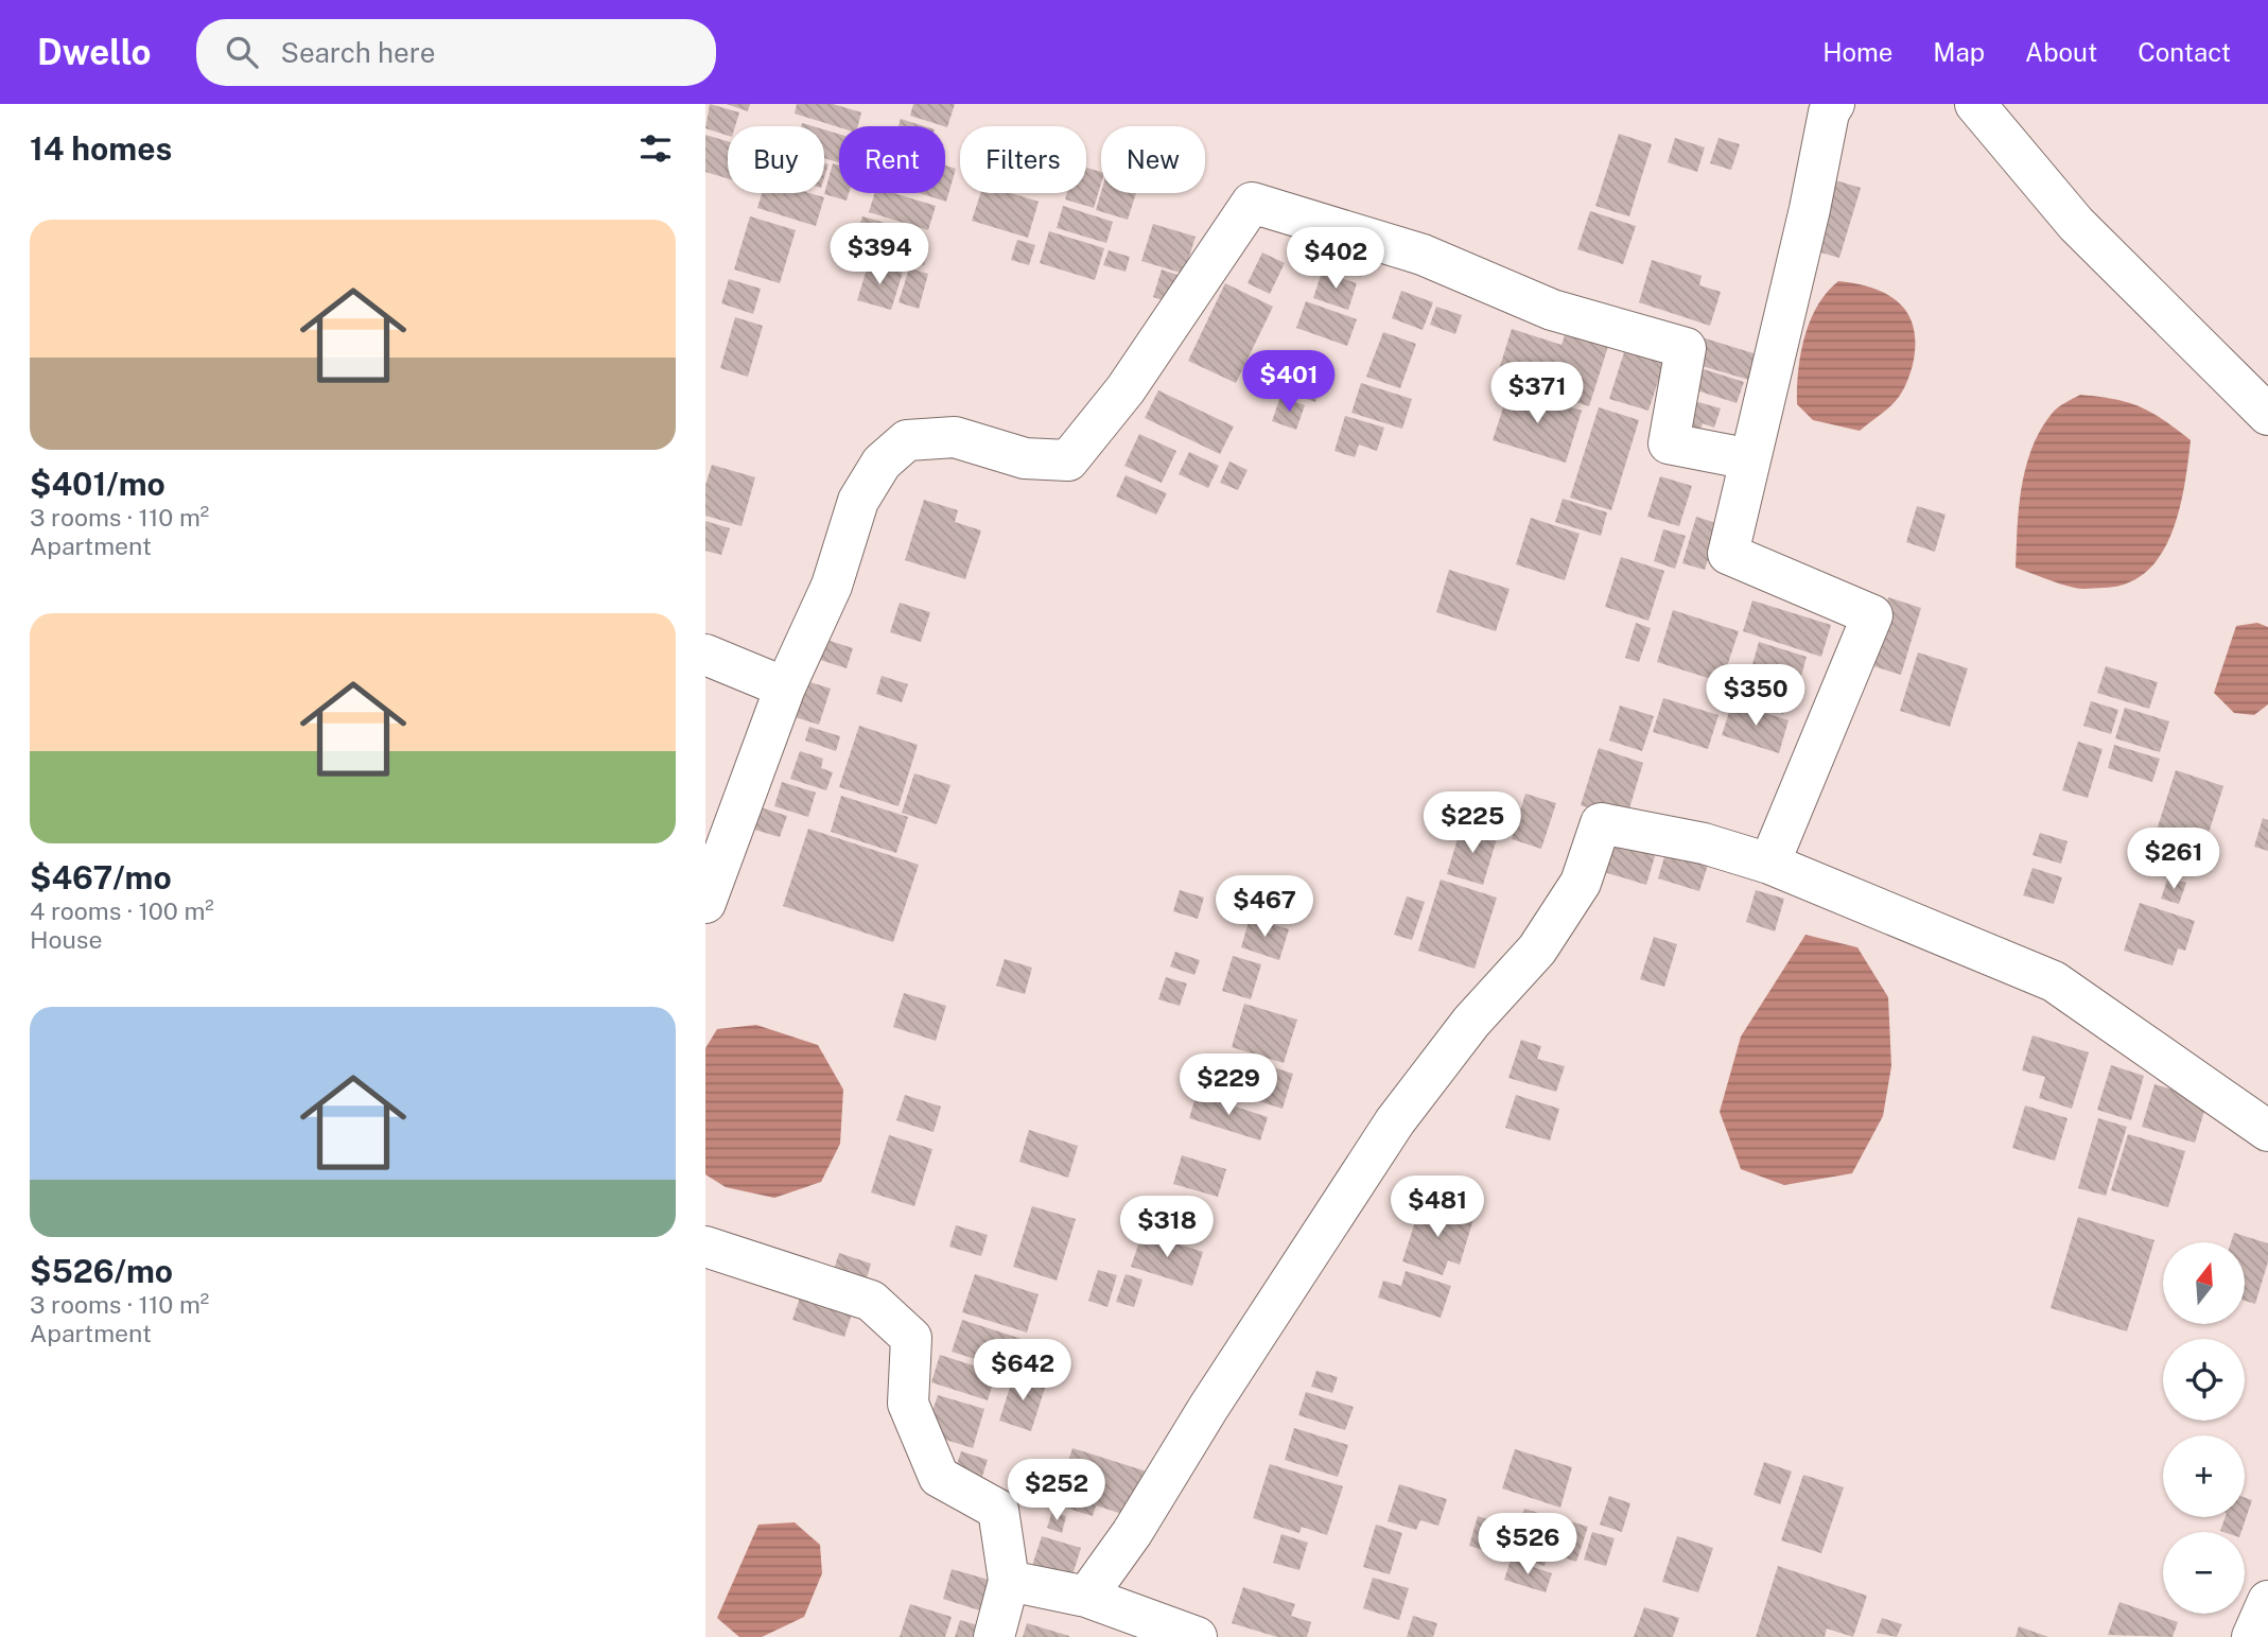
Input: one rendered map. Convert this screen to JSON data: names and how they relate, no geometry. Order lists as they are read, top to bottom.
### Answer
{
  "north": "top",
  "page": {
    "header": "Dwello",
    "search": "Search here",
    "nav": [
      "Home",
      "Map",
      "About",
      "Contact"
    ],
    "heading": "14 homes",
    "chip": [
      "Buy",
      "Rent",
      "Filters",
      "New"
    ],
    "list": [
      {
        "name": "$401/mo",
        "note": "3 rooms · 110 m² · Apartment"
      },
      {
        "name": "$467/mo",
        "note": "4 rooms · 100 m² · House"
      },
      {
        "name": "$526/mo",
        "note": "3 rooms · 110 m² · Apartment"
      }
    ],
    "price": [
      "$394",
      "$402",
      "$401",
      "$371",
      "$350",
      "$225",
      "$261",
      "$467",
      "$229",
      "$481",
      "$318",
      "$642",
      "$252",
      "$526"
    ],
    "map_buttons": ["+", "−"]
  }
}
